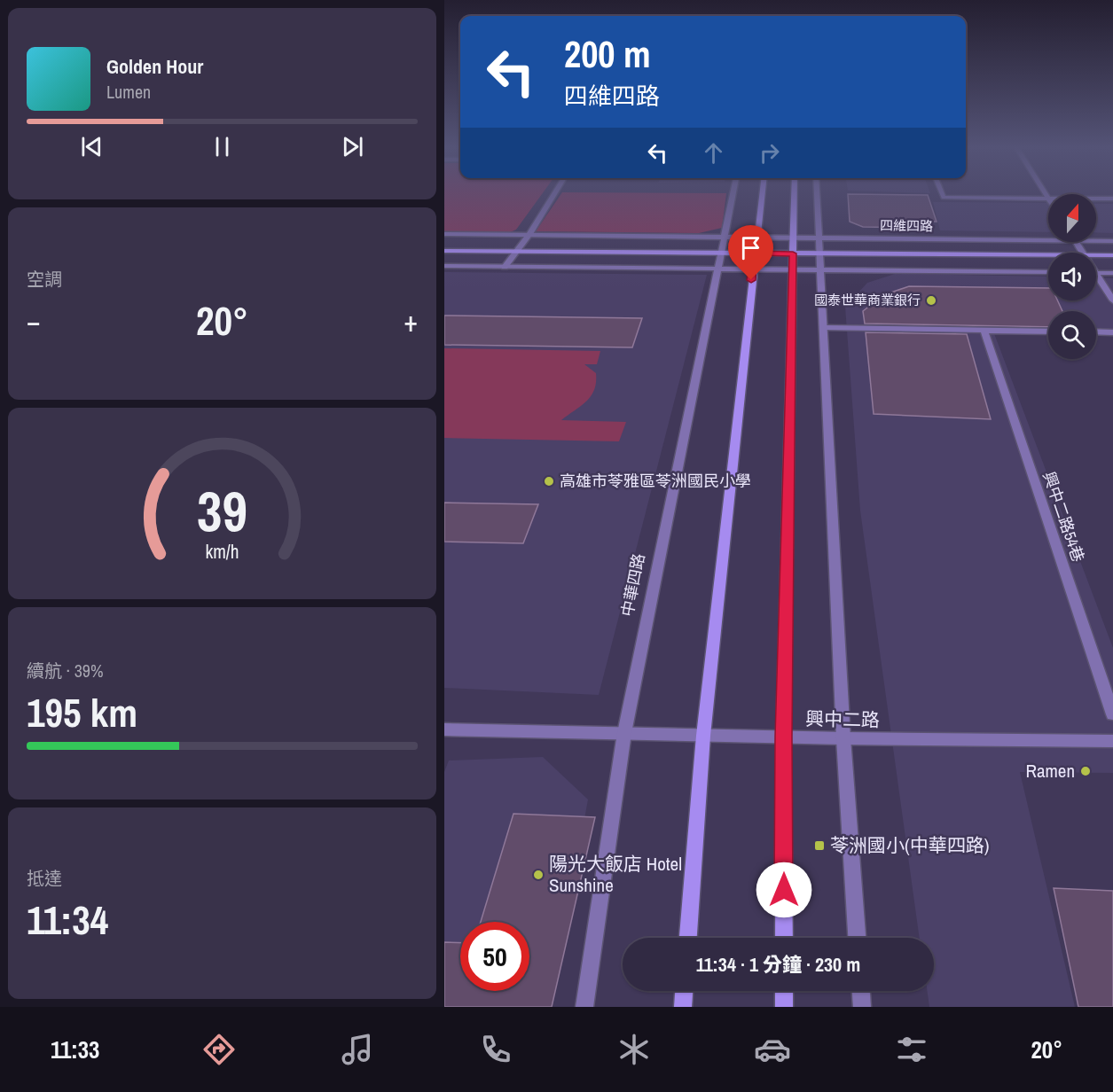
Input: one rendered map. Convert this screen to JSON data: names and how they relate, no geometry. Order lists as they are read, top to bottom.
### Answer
{
  "streets": {
    "main road": ["四維四路"],
    "street": ["興中二路54巷", "中華四路", "興中二路"]
  },
  "crossings": [
    ["四維四路", "中華四路"],
    ["中華四路", "興中二路"]
  ],
  "places": {
    "other": [
      "國泰世華商業銀行",
      "高雄市苓雅區苓洲國民小學",
      "Ramen",
      "陽光大飯店 Hotel Sunshine"
    ],
    "transit": ["苓洲國小(中華四路)"]
  },
  "north": "top",
  "page": {
    "turn": ["200 m", "四維四路"],
    "song": ["Golden Hour", "Lumen"],
    "tile": [
      "空調",
      ["續航 · 39%", "195 km"],
      ["抵達", "11:34"]
    ],
    "heat": ["−", "20°", "+"],
    "limit": "50",
    "trip": "11:34 · 1 分鐘 · 230 m",
    "tabs": ["11:33", "20°"],
    "gauge": ["39", "km/h"]
  }
}
